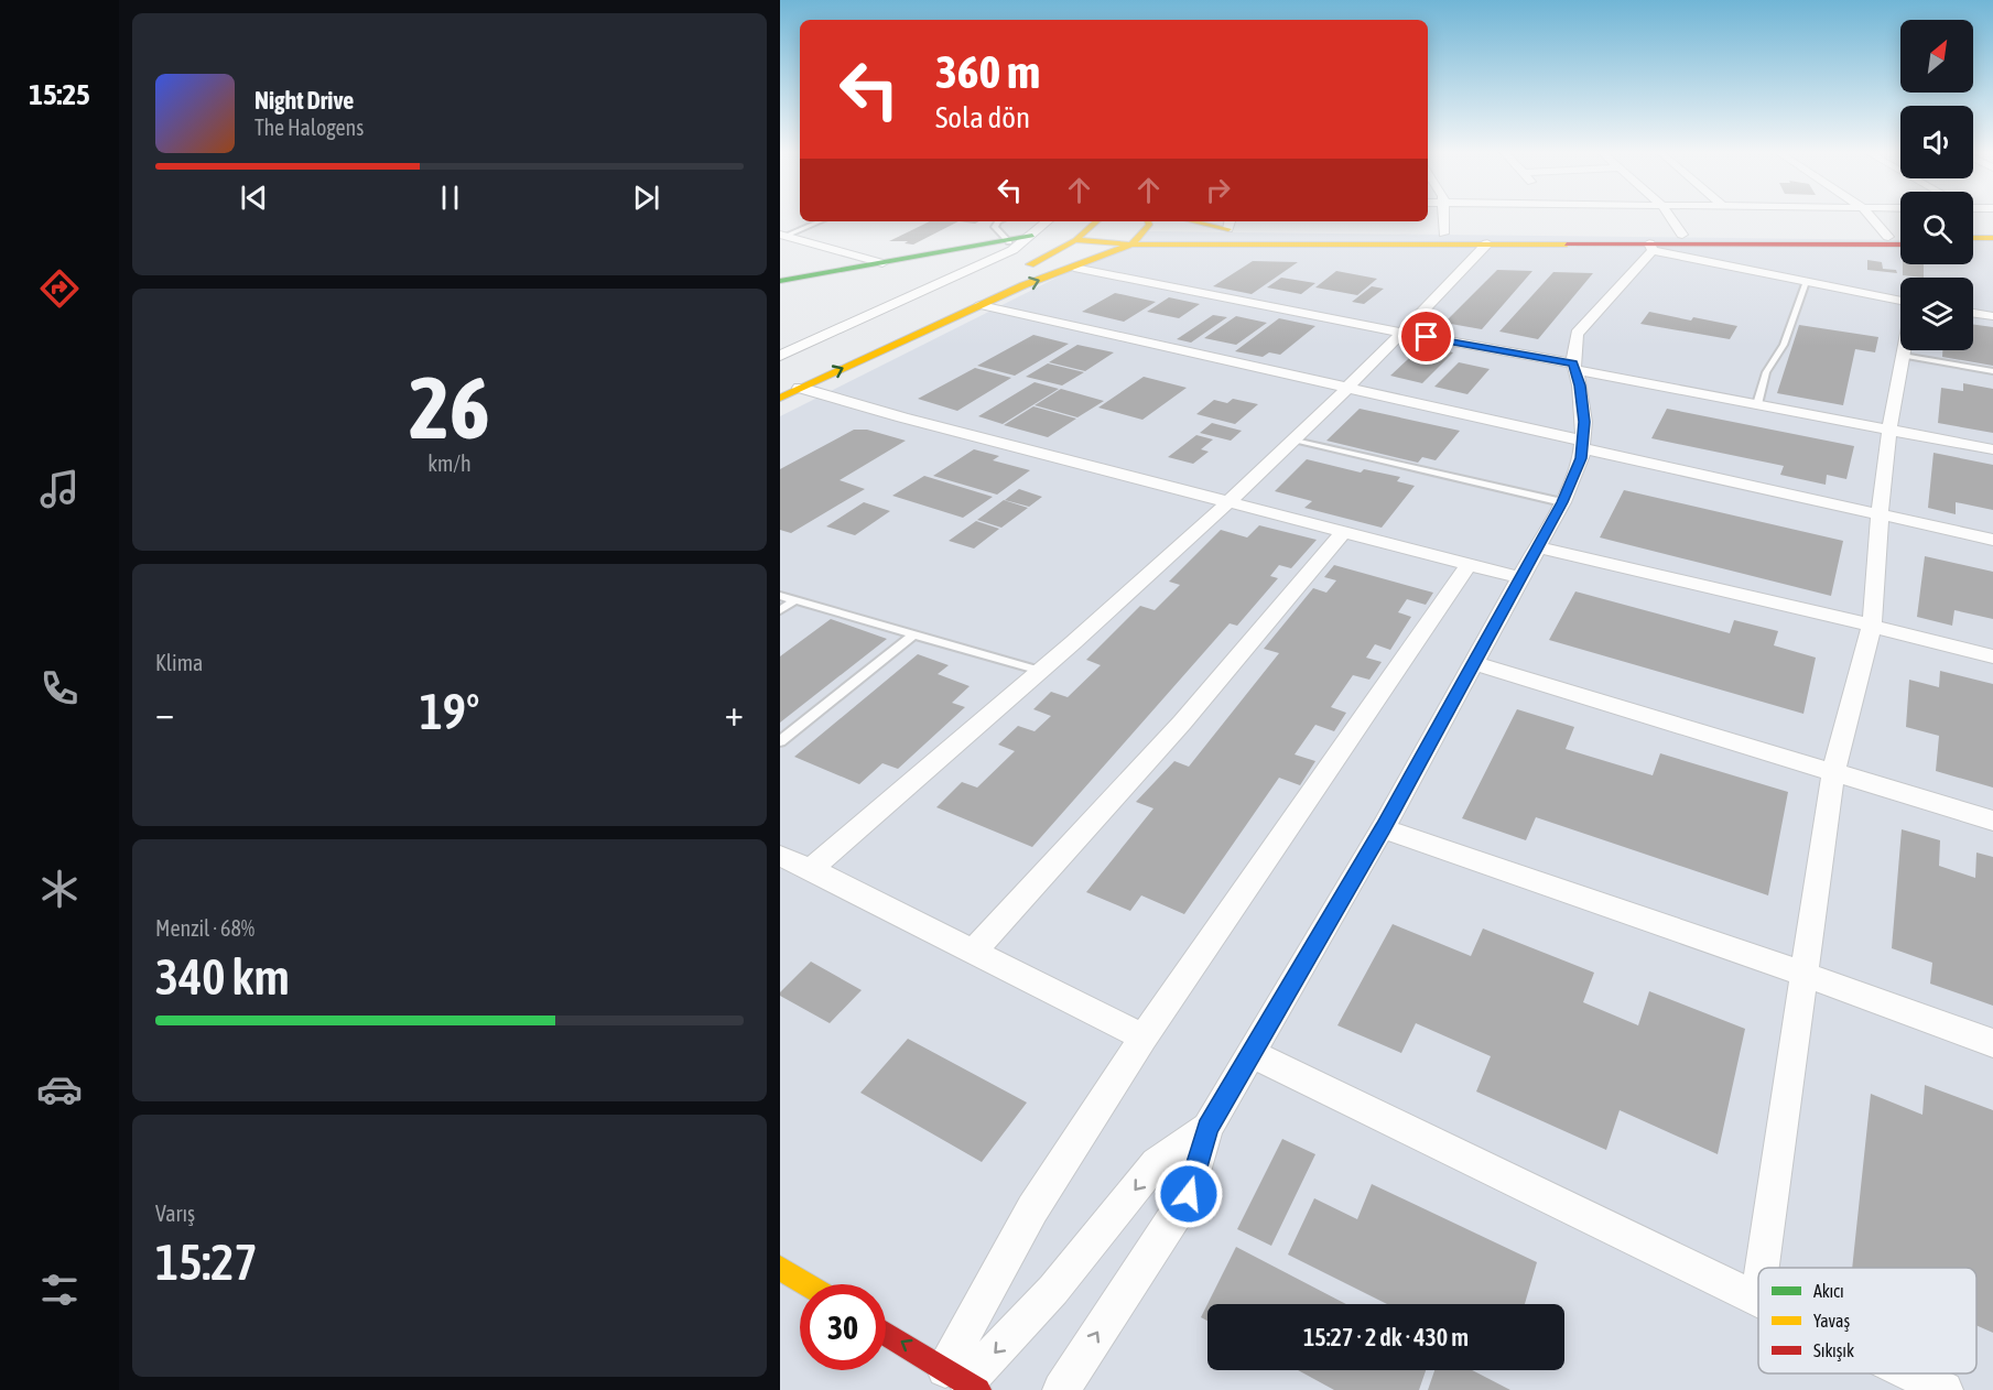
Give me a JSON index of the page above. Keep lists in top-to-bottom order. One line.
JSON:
{"legend":["Akıcı","Yavaş","Sıkışık"],"north":"top right","page":{"tabs":"15:25","turn":["360 m","Sola dön"],"song":["Night Drive","The Halogens"],"tile":[["26","km/h"],"Klima",["Menzil · 68%","340 km"],["Varış","15:27"]],"heat":["−","19°","+"],"limit":"30","trip":"15:27 · 2 dk · 430 m"}}
